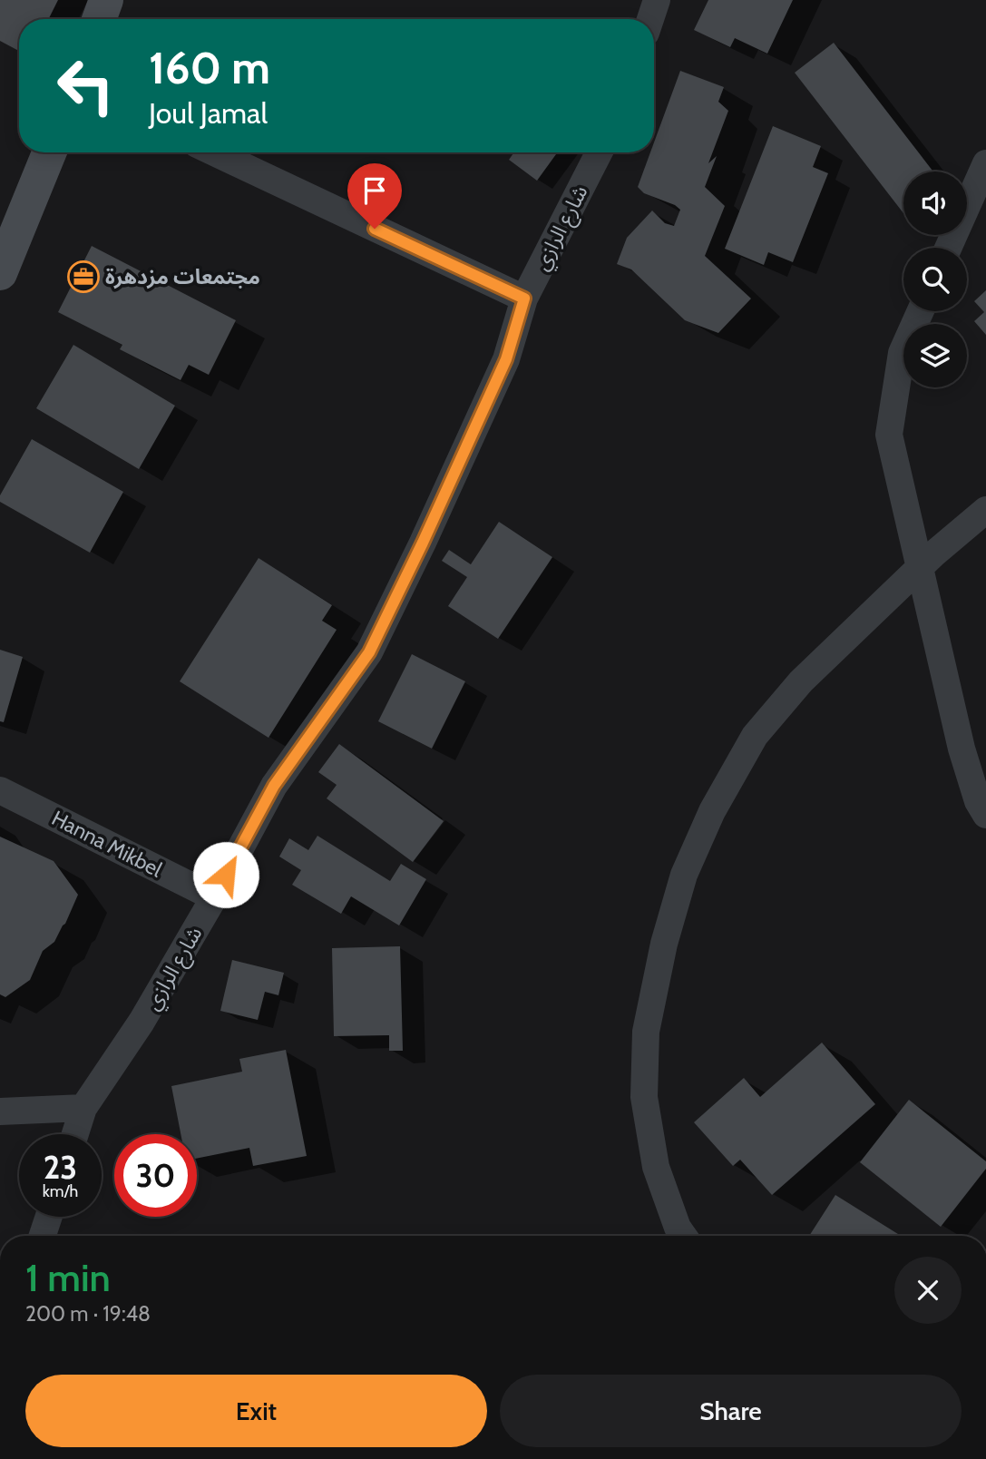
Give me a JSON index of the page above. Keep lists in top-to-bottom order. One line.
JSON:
{"streets":{"street":["شارع الرازي","Hanna Mikbel"]},"crossings":[["شارع الرازي","Hanna Mikbel"]],"places":{"office":["مجتمعات مزدهرة"]},"page":{"turn":["160 m","Joul Jamal"],"speed":"23 km/h","limit":"30","heading":["1 min","200 m · 19:48"],"buttons":["Exit","Share"]}}
